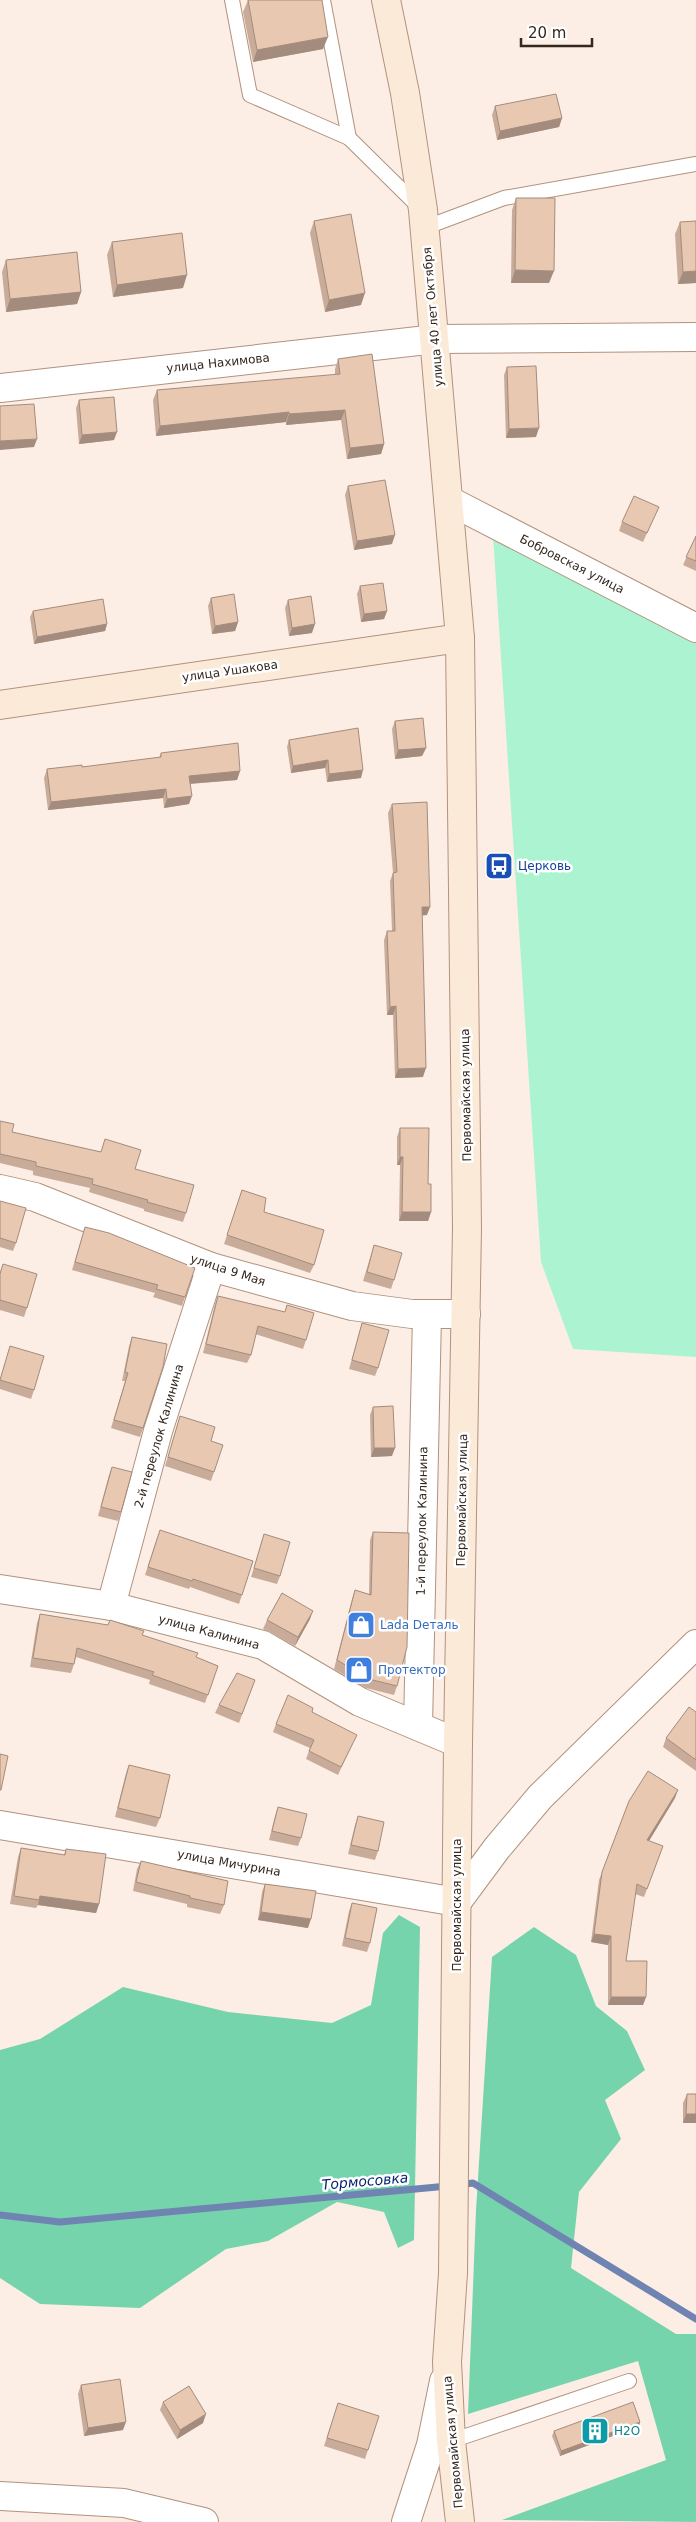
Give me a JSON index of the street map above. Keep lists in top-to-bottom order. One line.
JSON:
{"streets":{"main road":["улица 40 лет Октября","улица Ушакова","Первомайская улица"],"street":["улица Нахимова","Бобровская улица","улица 9 Мая","2-й переулок Калинина","1-й переулок Калинина","улица Калинина","улица Мичурина"]},"crossings":[["улица 40 лет Октября","улица Нахимова"],["улица 40 лет Октября","Бобровская улица"],["улица 40 лет Октября","улица Ушакова"],["улица 40 лет Октября","Первомайская улица"],["улица Ушакова","Первомайская улица"],["Первомайская улица","улица 9 Мая"],["Первомайская улица","улица Калинина"],["Первомайская улица","улица Мичурина"],["улица 9 Мая","2-й переулок Калинина"],["улица 9 Мая","1-й переулок Калинина"],["2-й переулок Калинина","улица Калинина"],["1-й переулок Калинина","улица Калинина"]],"water":["Тормосовка"],"places":{"bus stop":["Церковь"],"shop":["Lada Dеталь","Протектор"],"building":["H2O"]},"scale_bar":"20 m"}
